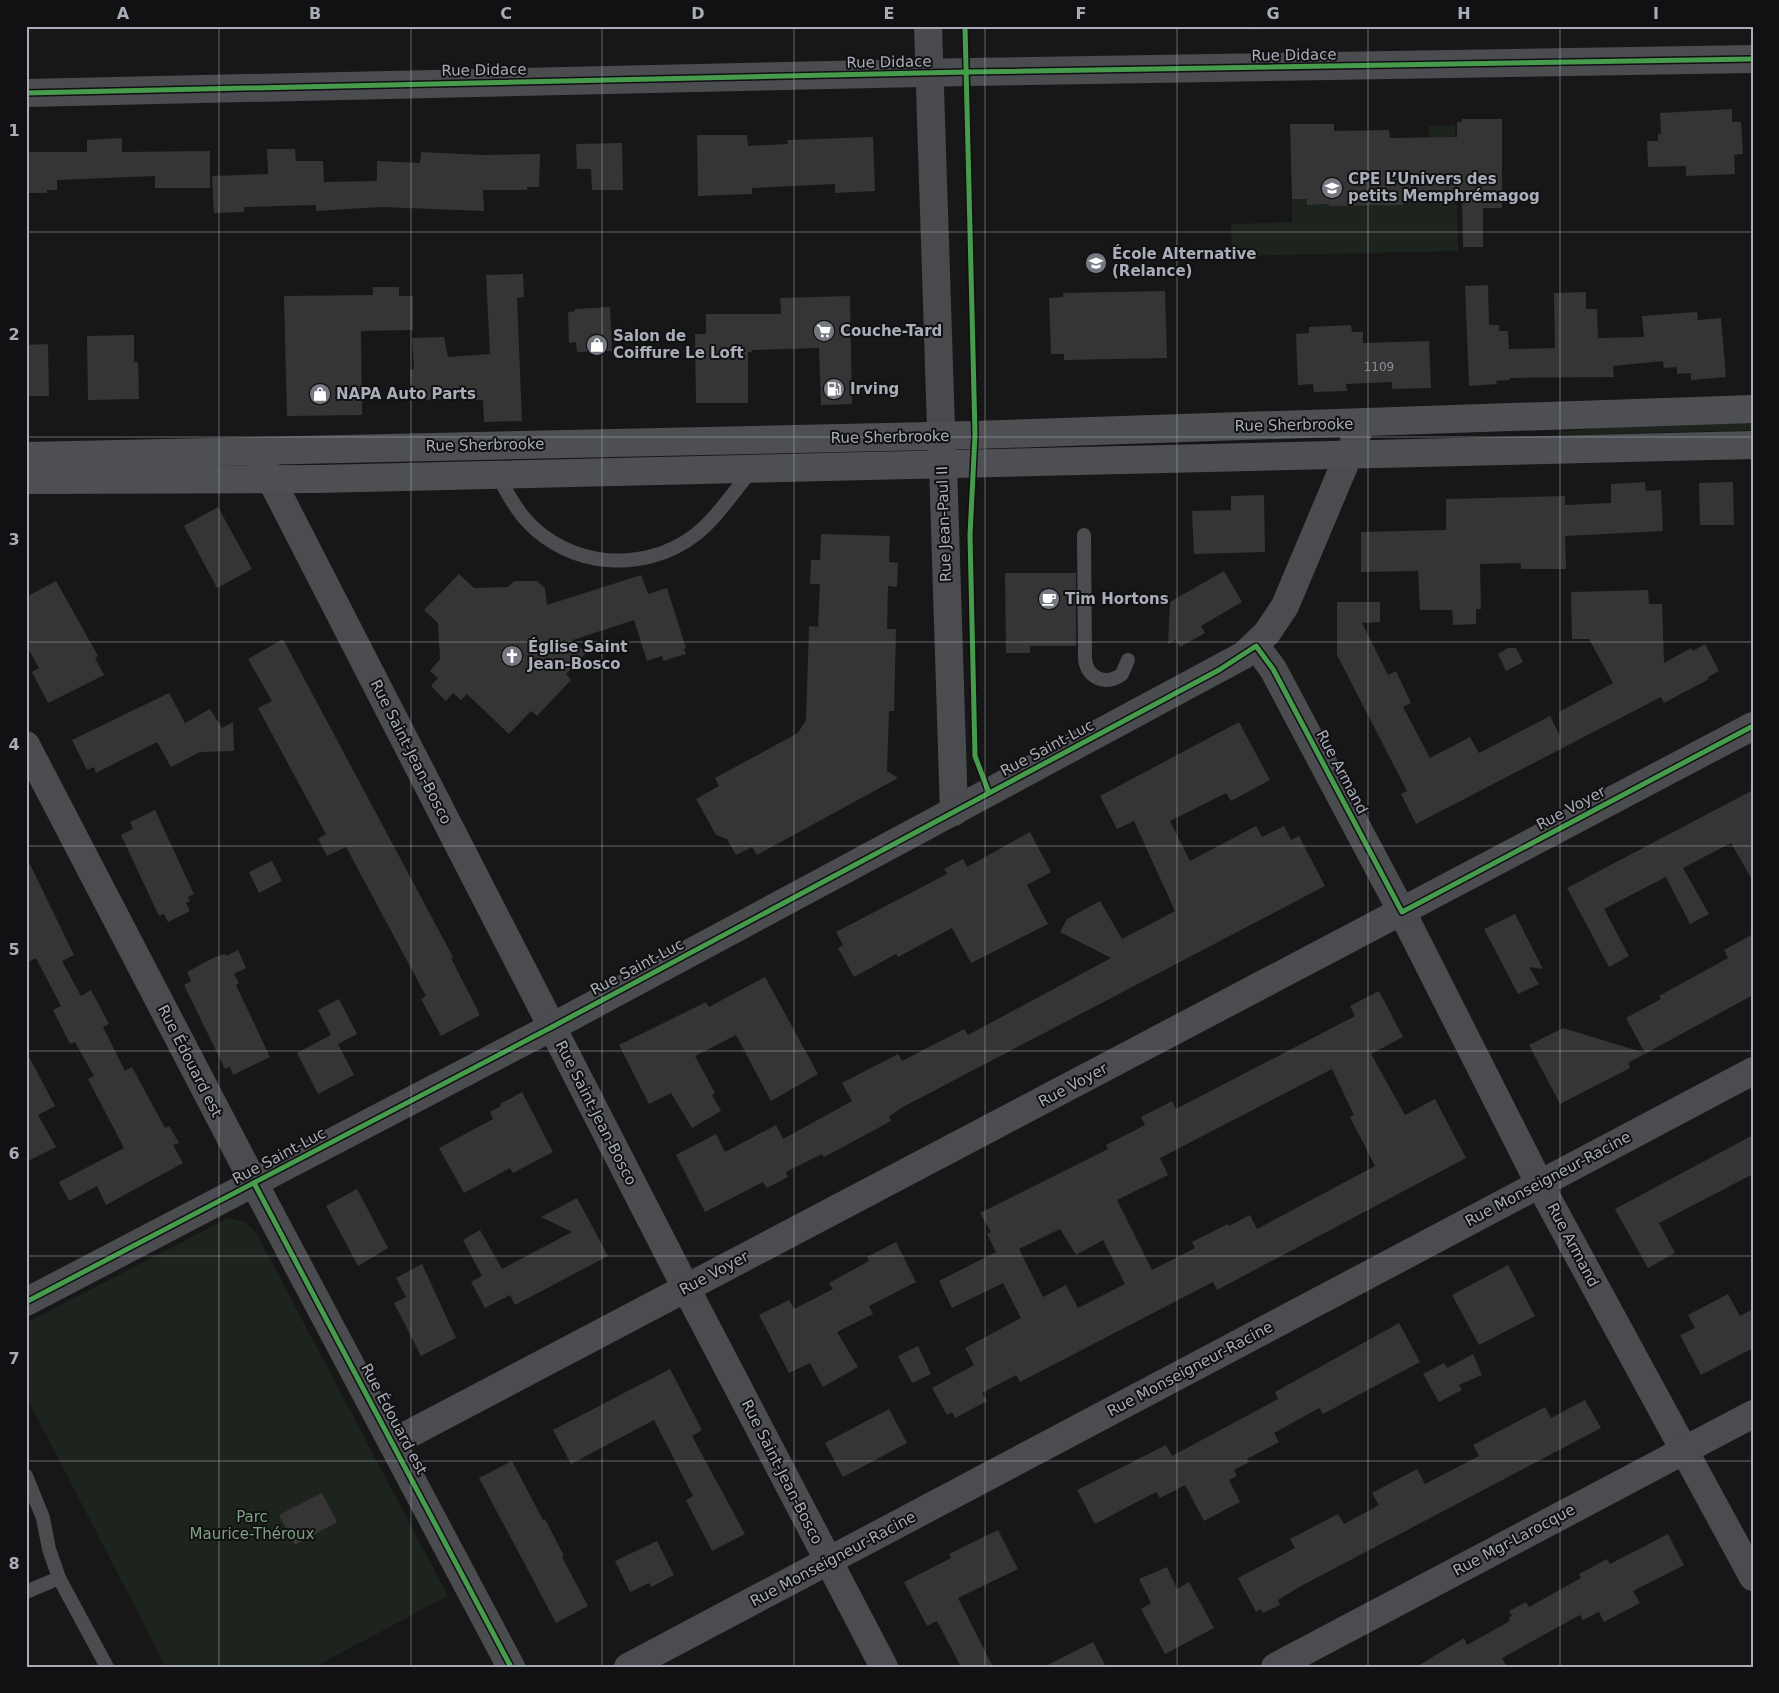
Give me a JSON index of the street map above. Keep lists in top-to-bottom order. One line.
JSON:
{"streets":{"main road":["Rue Sherbrooke"],"street":["Rue Didace","Rue Jean-Paul II","Rue Saint-Luc","Rue Saint-Jean-Bosco","Rue Armand","Rue Voyer","Rue Édouard est","Rue Monseigneur-Racine","Rue Mgr-Larocque"]},"crossings":[["Rue Didace","Rue Jean-Paul II"],["Rue Sherbrooke","Rue Jean-Paul II"],["Rue Sherbrooke","Rue Saint-Luc"],["Rue Sherbrooke","Rue Saint-Jean-Bosco"],["Rue Jean-Paul II","Rue Saint-Luc"],["Rue Saint-Luc","Rue Saint-Jean-Bosco"],["Rue Saint-Luc","Rue Armand"],["Rue Saint-Luc","Rue Édouard est"],["Rue Saint-Jean-Bosco","Rue Voyer"],["Rue Saint-Jean-Bosco","Rue Monseigneur-Racine"],["Rue Armand","Rue Voyer"],["Rue Armand","Rue Monseigneur-Racine"],["Rue Armand","Rue Mgr-Larocque"],["Rue Voyer","Rue Édouard est"]],"parks":["Parc Maurice-Théroux"],"places":{"school or university":["CPE L’Univers des petits Memphrémagog","École Alternative (Relance)"],"supermarket":["Couche-Tard"],"shop":["Salon de Coiffure Le Loft","NAPA Auto Parts"],"fuel station":["Irving"],"cafe":["Tim Hortons"],"church":["Église Saint Jean-Bosco"]},"house_numbers":["1109"],"grid":{"columns":["A","B","C","D","E","F","G","H","I"],"rows":["1","2","3","4","5","6","7","8"]}}
